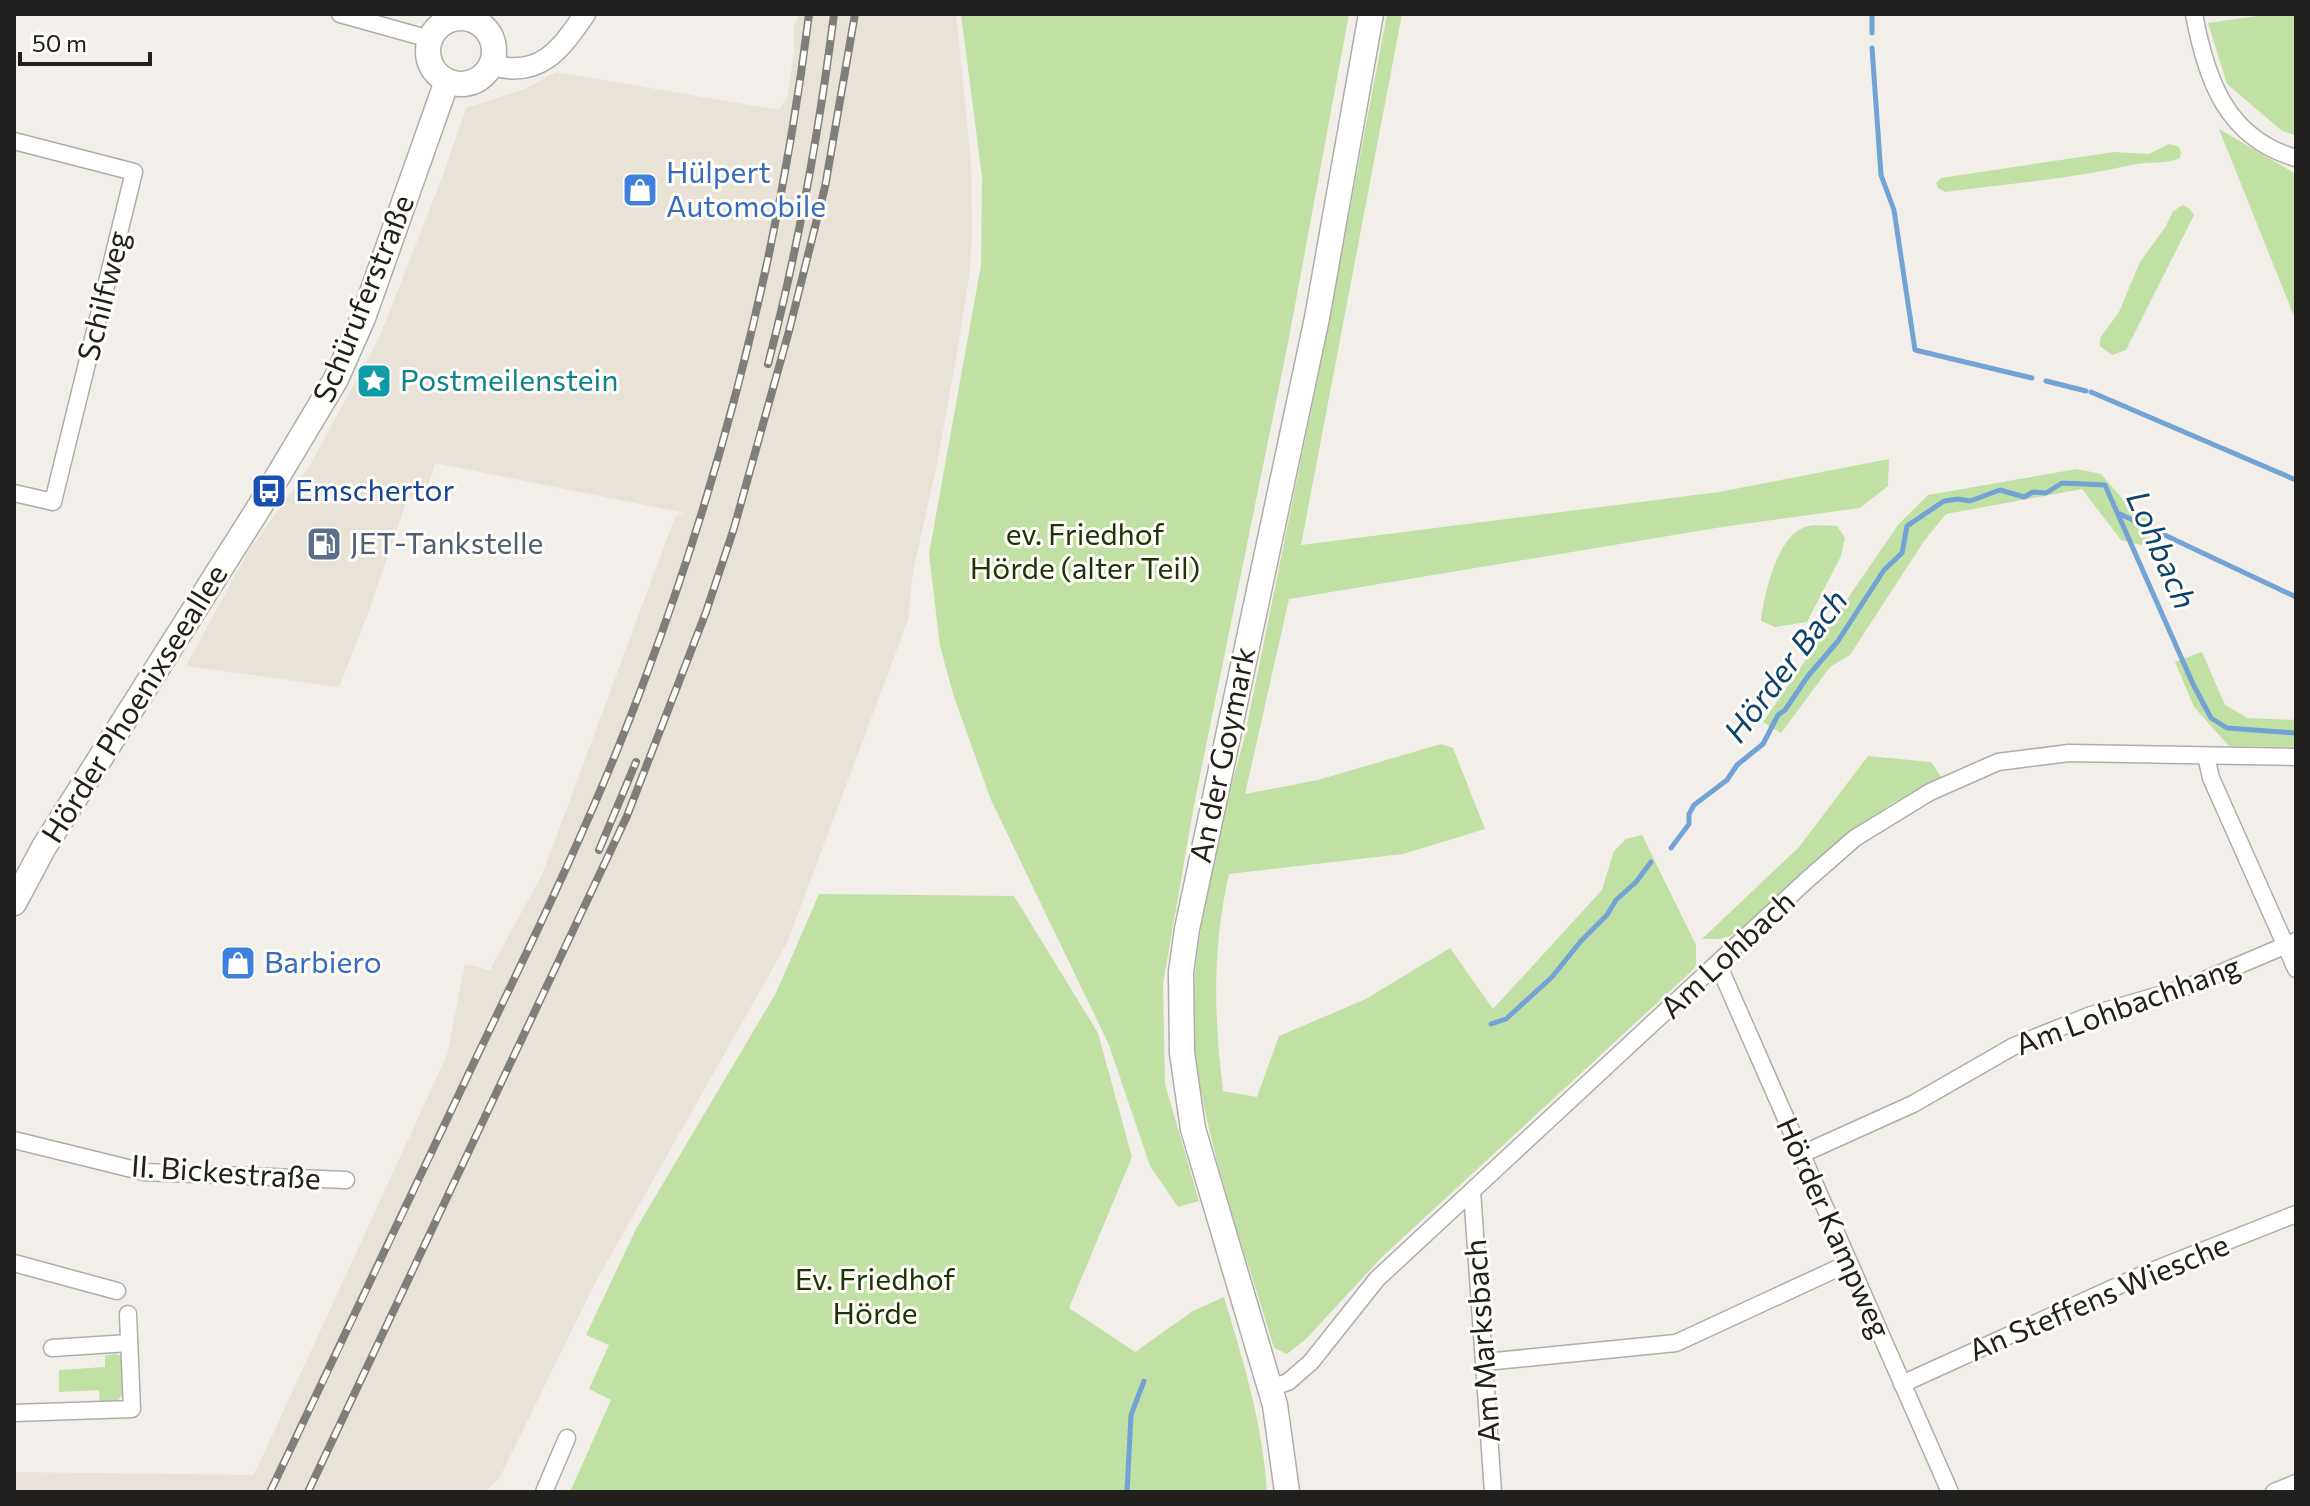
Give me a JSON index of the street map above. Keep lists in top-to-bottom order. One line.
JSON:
{"streets":{"main road":["Schüruferstraße","Hörder Phoenixseeallee","An der Goymark"],"street":["Schilfweg","Am Lohbach","Am Lohbachhang","II. Bickestraße","Hörder Kampweg","An Steffens Wiesche","Am Marksbach"]},"crossings":[["Schüruferstraße","Hörder Phoenixseeallee"],["An der Goymark","Am Lohbach"],["Am Lohbach","Hörder Kampweg"],["Am Lohbach","Am Marksbach"],["Am Lohbachhang","Hörder Kampweg"],["Hörder Kampweg","An Steffens Wiesche"]],"water":["Lohbach","Hörder Bach"],"parks":["ev. Friedhof Hörde (alter Teil)","Ev. Friedhof Hörde"],"places":{"shop":["Hülpert Automobile","Barbiero"],"place":["Postmeilenstein"],"bus stop":["Emschertor"],"fuel station":["JET-Tankstelle"]},"scale_bar":"50 m"}
